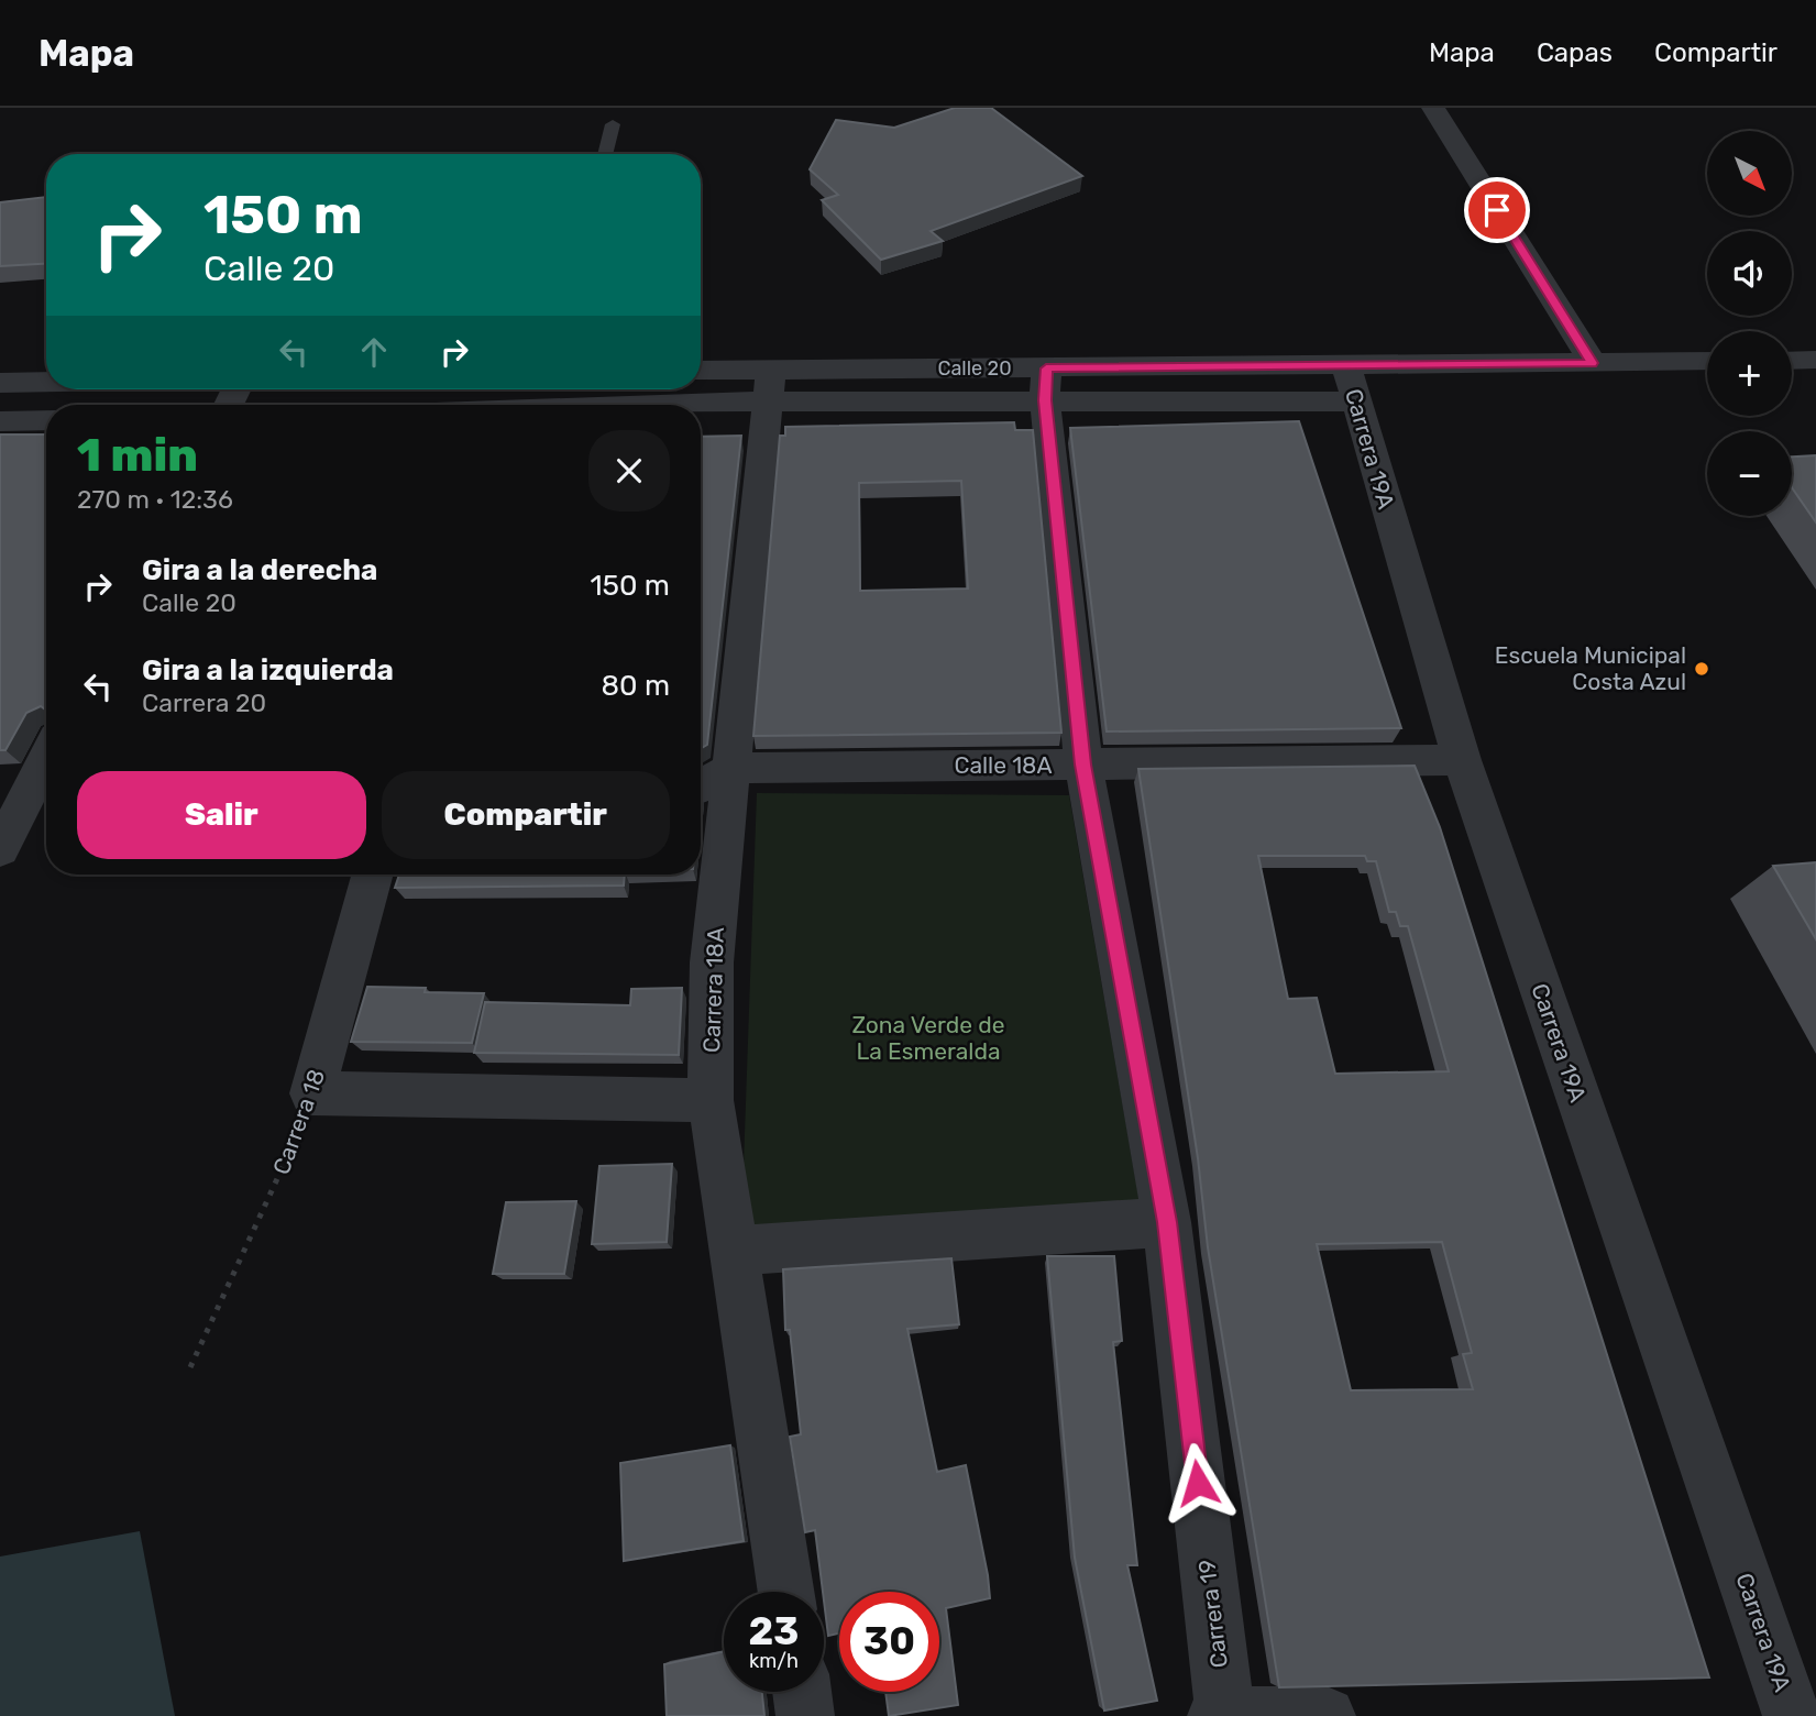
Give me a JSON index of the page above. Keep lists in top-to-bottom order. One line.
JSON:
{"streets":{"street":["Carrera 19A","Calle 18A","Carrera 18A","Carrera 18","Carrera 19"]},"crossings":[["Carrera 19A","Calle 18A"],["Calle 18A","Carrera 18A"],["Calle 18A","Carrera 19"]],"parks":["Zona Verde de La Esmeralda"],"places":["Escuela Municipal Costa Azul"],"north":"bottom right","page":{"header":"Mapa","nav":["Mapa","Capas","Compartir"],"map_buttons":["+","−"],"turn":["150 m","Calle 20"],"heading":["1 min","270 m · 12:36"],"list":[{"name":"Gira a la derecha","note":"Calle 20","value":"150 m"},{"name":"Gira a la izquierda","note":"Carrera 20","value":"80 m"}],"buttons":["Salir","Compartir"],"speed":"23 km/h","limit":"30"}}
